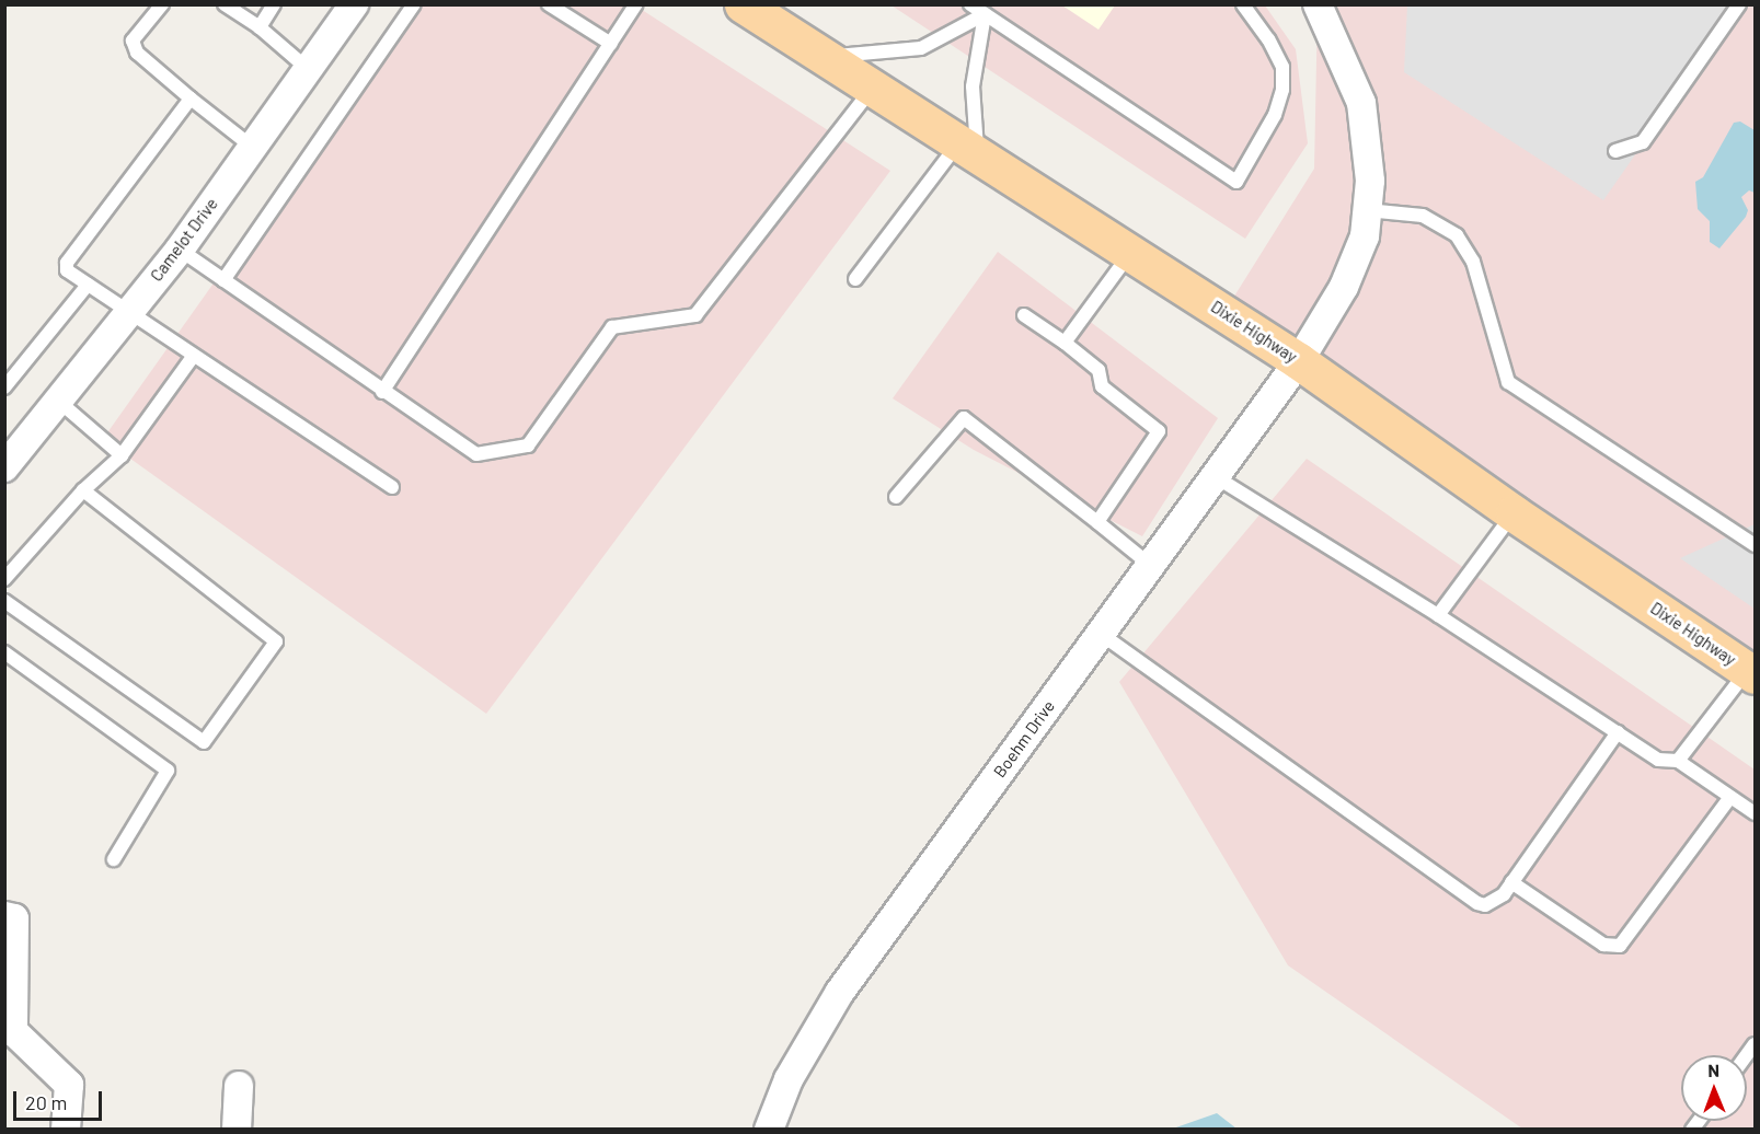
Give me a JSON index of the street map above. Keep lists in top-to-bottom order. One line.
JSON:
{"streets":{"main road":["Dixie Highway"],"street":["Camelot Drive","Boehm Drive"]},"crossings":[["Dixie Highway","Boehm Drive"]],"scale_bar":"20 m","north":"top"}
